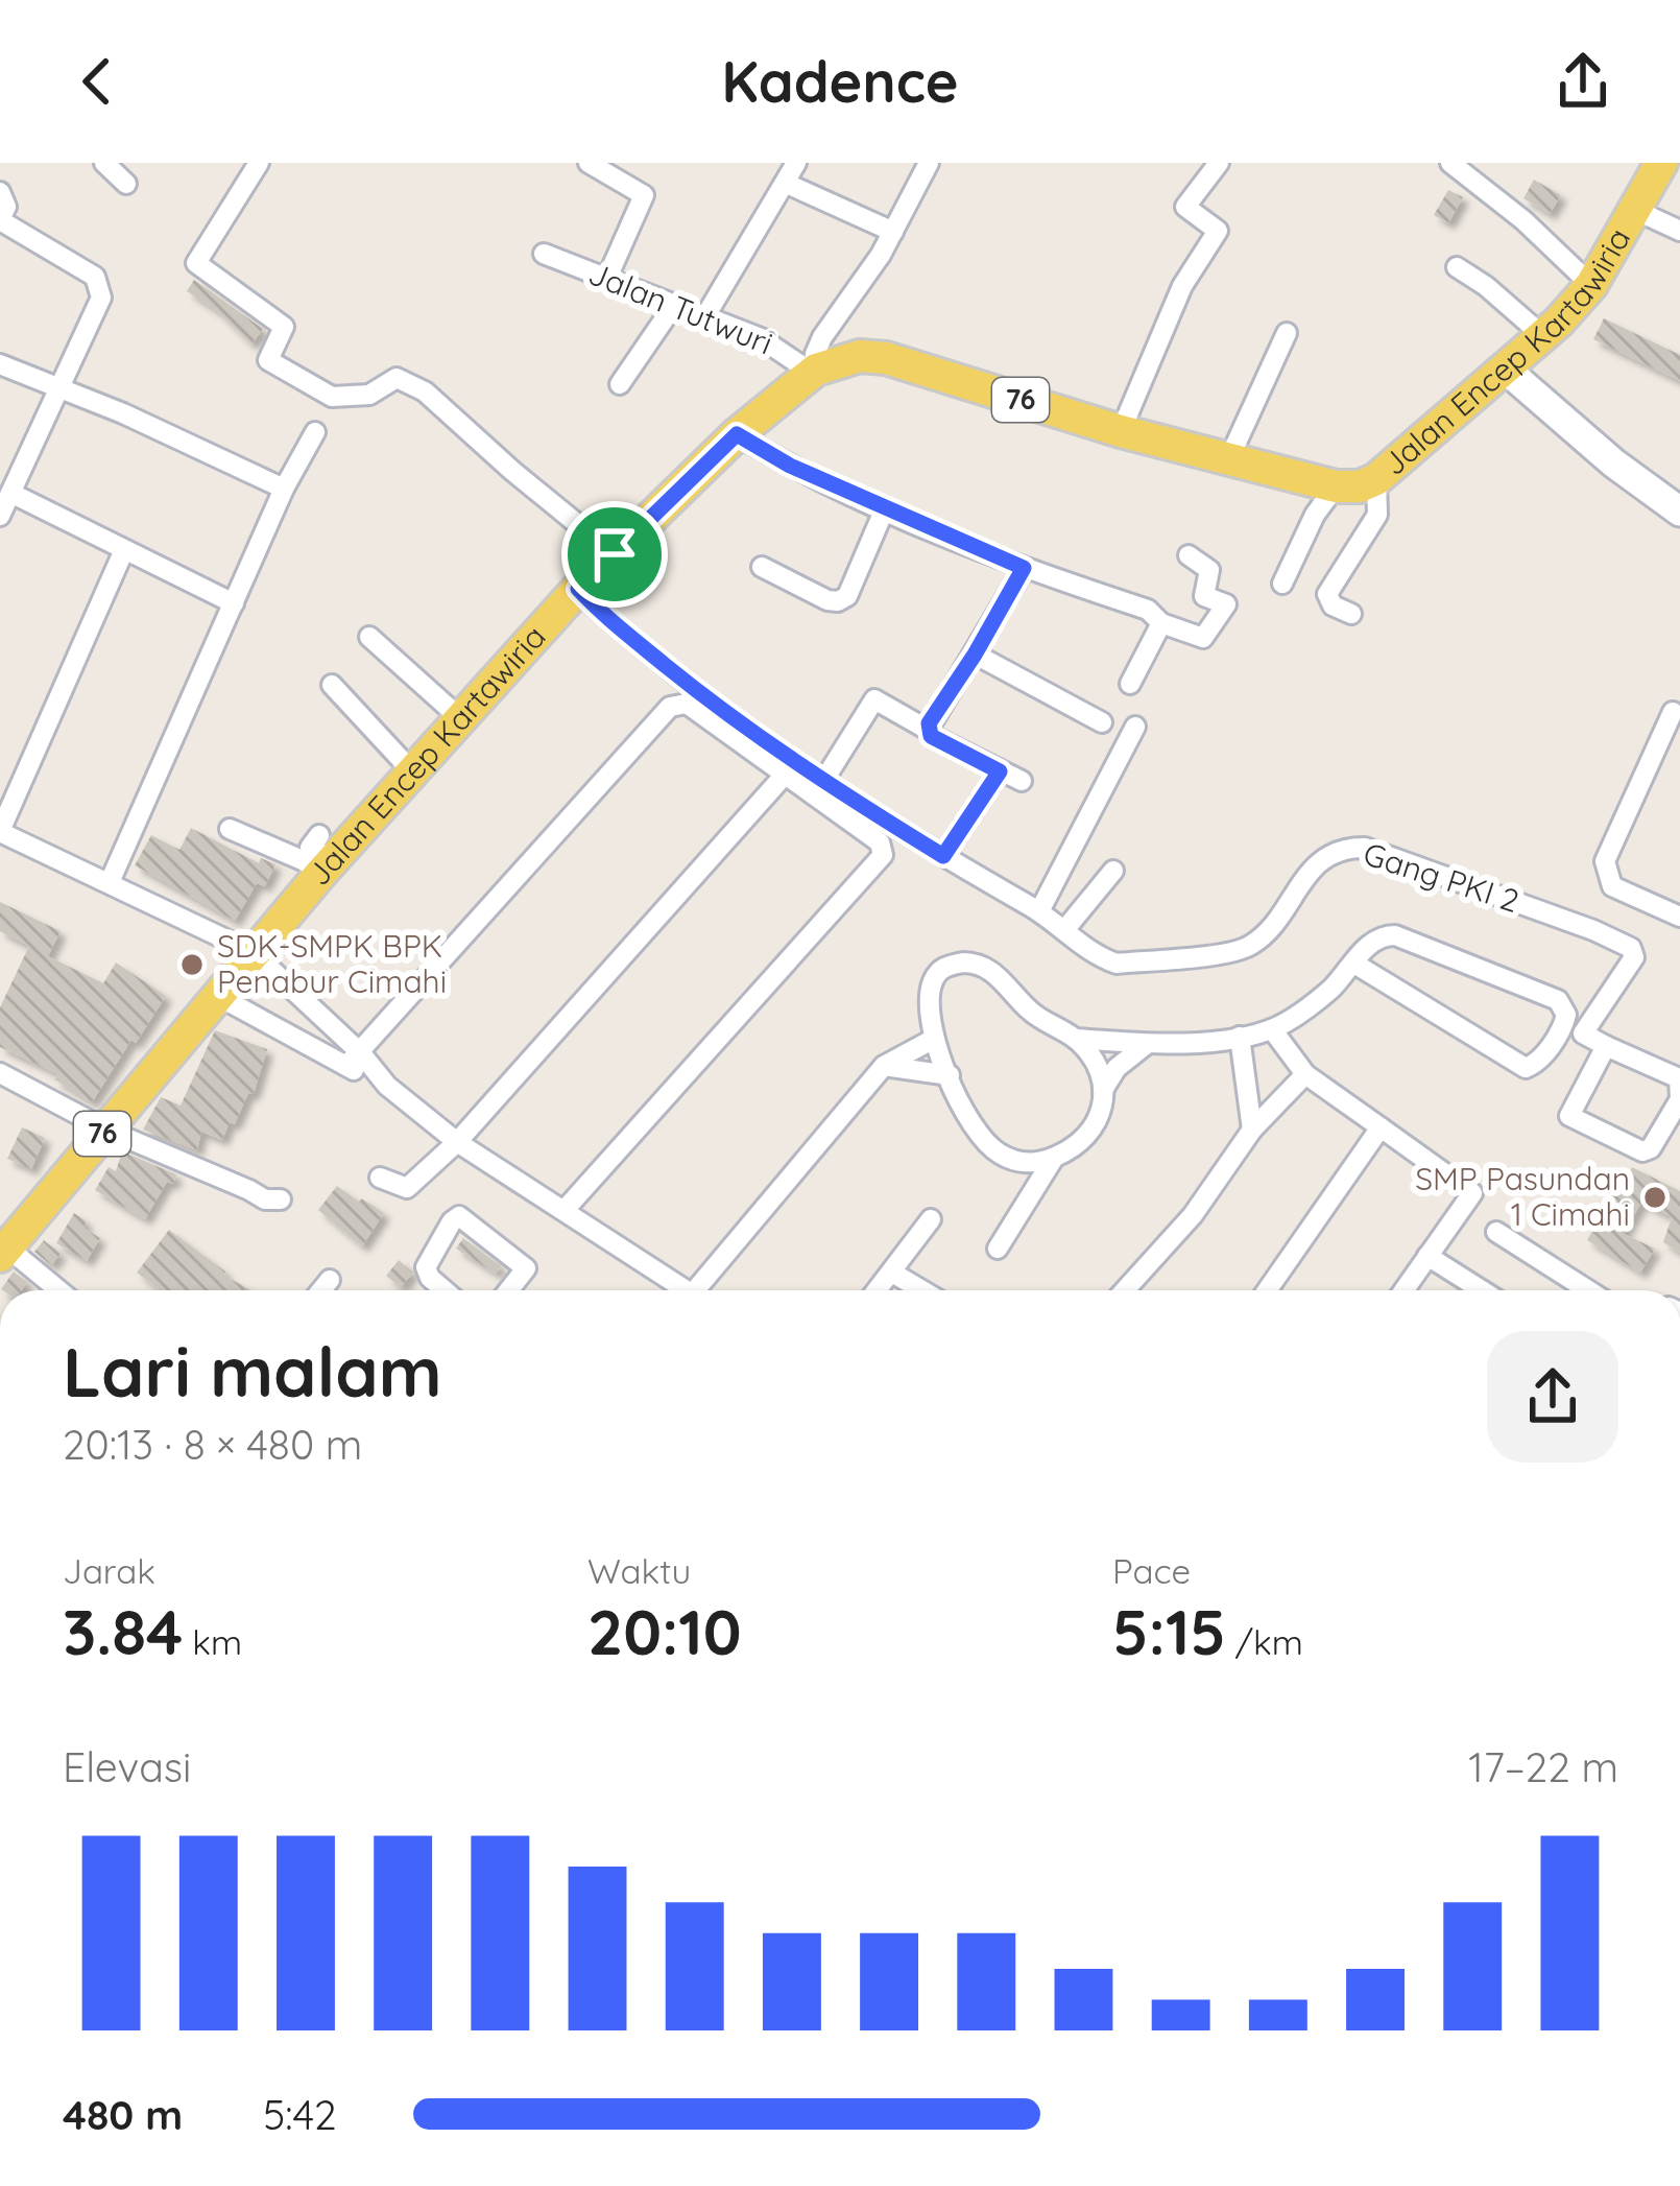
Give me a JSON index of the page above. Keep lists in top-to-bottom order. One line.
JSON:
{"streets":{"main road":["Jalan Encep Kartawiria","76"],"street":["Jalan Tutwuri","Gang PKI 2"]},"crossings":[["Jalan Tutwuri","Jalan Encep Kartawiria"],["Jalan Encep Kartawiria","Gang PKI 2"]],"places":["SDK-SMPK BPK Penabur Cimahi","SMP Pasundan 1 Cimahi"],"page":{"header":"Kadence","heading":["Lari malam","20:13 · 8 × 480 m"],"stats":[["Jarak","3.84 km"],["Waktu","20:10"],["Pace","5:15 /km"]],"chart":["Elevasi","17–22 m"],"list":[{"name":"480 m","note":"5:42"}]}}
